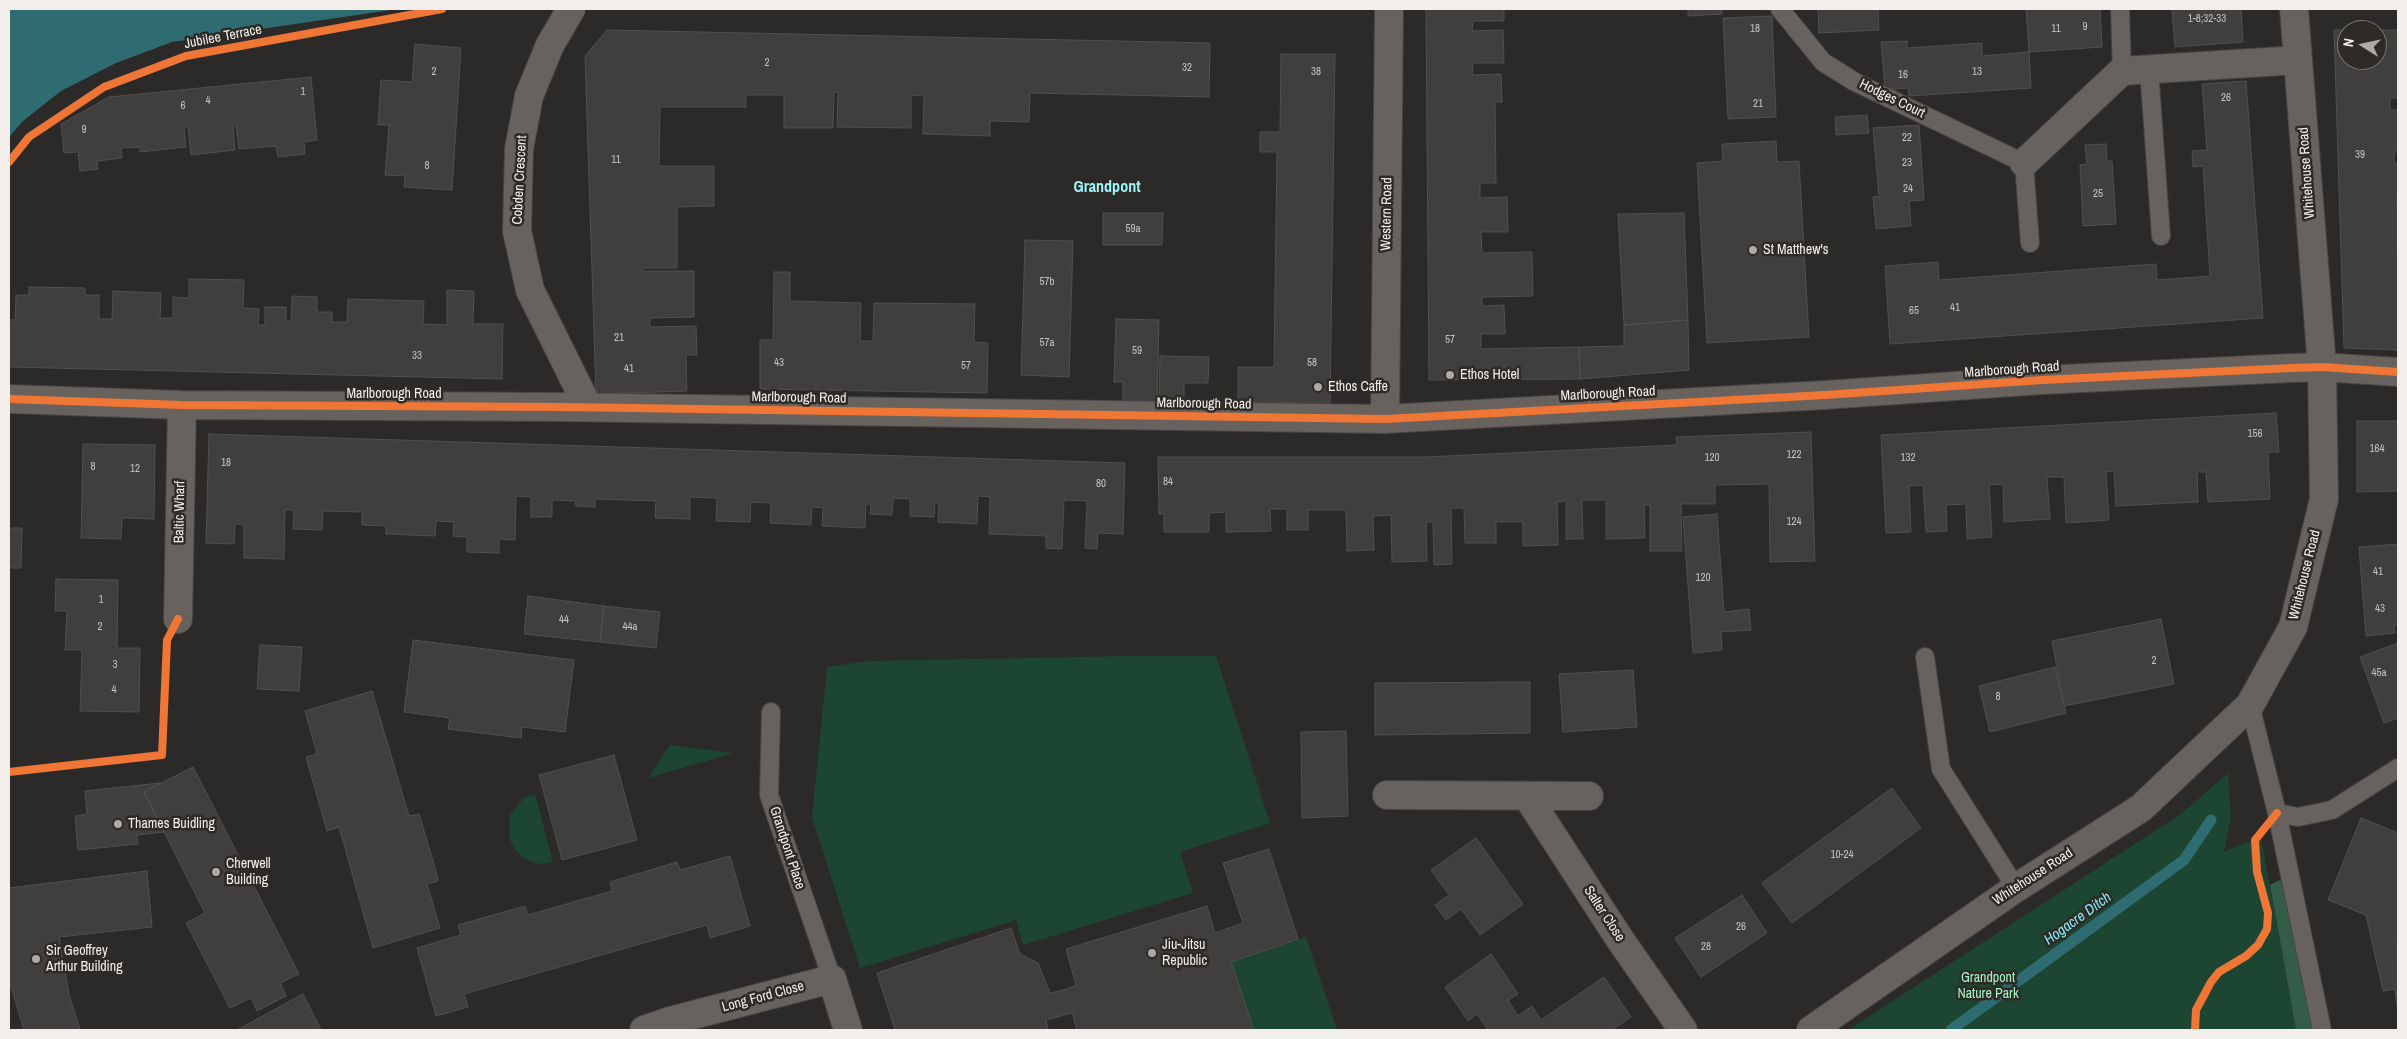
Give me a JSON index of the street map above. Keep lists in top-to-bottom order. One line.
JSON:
{"streets":{"street":["Whitehouse Road","Cobden Crescent","Western Road","Marlborough Road","Baltic Wharf","Salter Close","Long Ford Close"],"lane":["Hodges Court","Grandpont Place"],"cycle path":["Jubilee Terrace"]},"crossings":[["Whitehouse Road","Marlborough Road"],["Cobden Crescent","Marlborough Road"],["Western Road","Marlborough Road"],["Marlborough Road","Baltic Wharf"],["Grandpont Place","Long Ford Close"]],"districts":["Grandpont"],"water":["Hogacre Ditch"],"parks":["Grandpont Nature Park"],"places":["St Matthew's","Ethos Hotel","Ethos Caffe","Thames Buidling","Cherwell Building","Jiu-Jitsu Republic","Sir Geoffrey Arthur Building"],"house_numbers":["1-8;32-33","9","18","11","2","32","2","38","13","16","1","26","4","21","6","9","22","39","11","23","8","24","25","59a","57b","41","65","21","57","57a","59","33","43","58","57","41","156","164","122","120","132","18","8","12","84","80","124","41","120","1","43","44","2","44a","2","3","45a","4","8","10-24","26","28"],"north":"left"}
